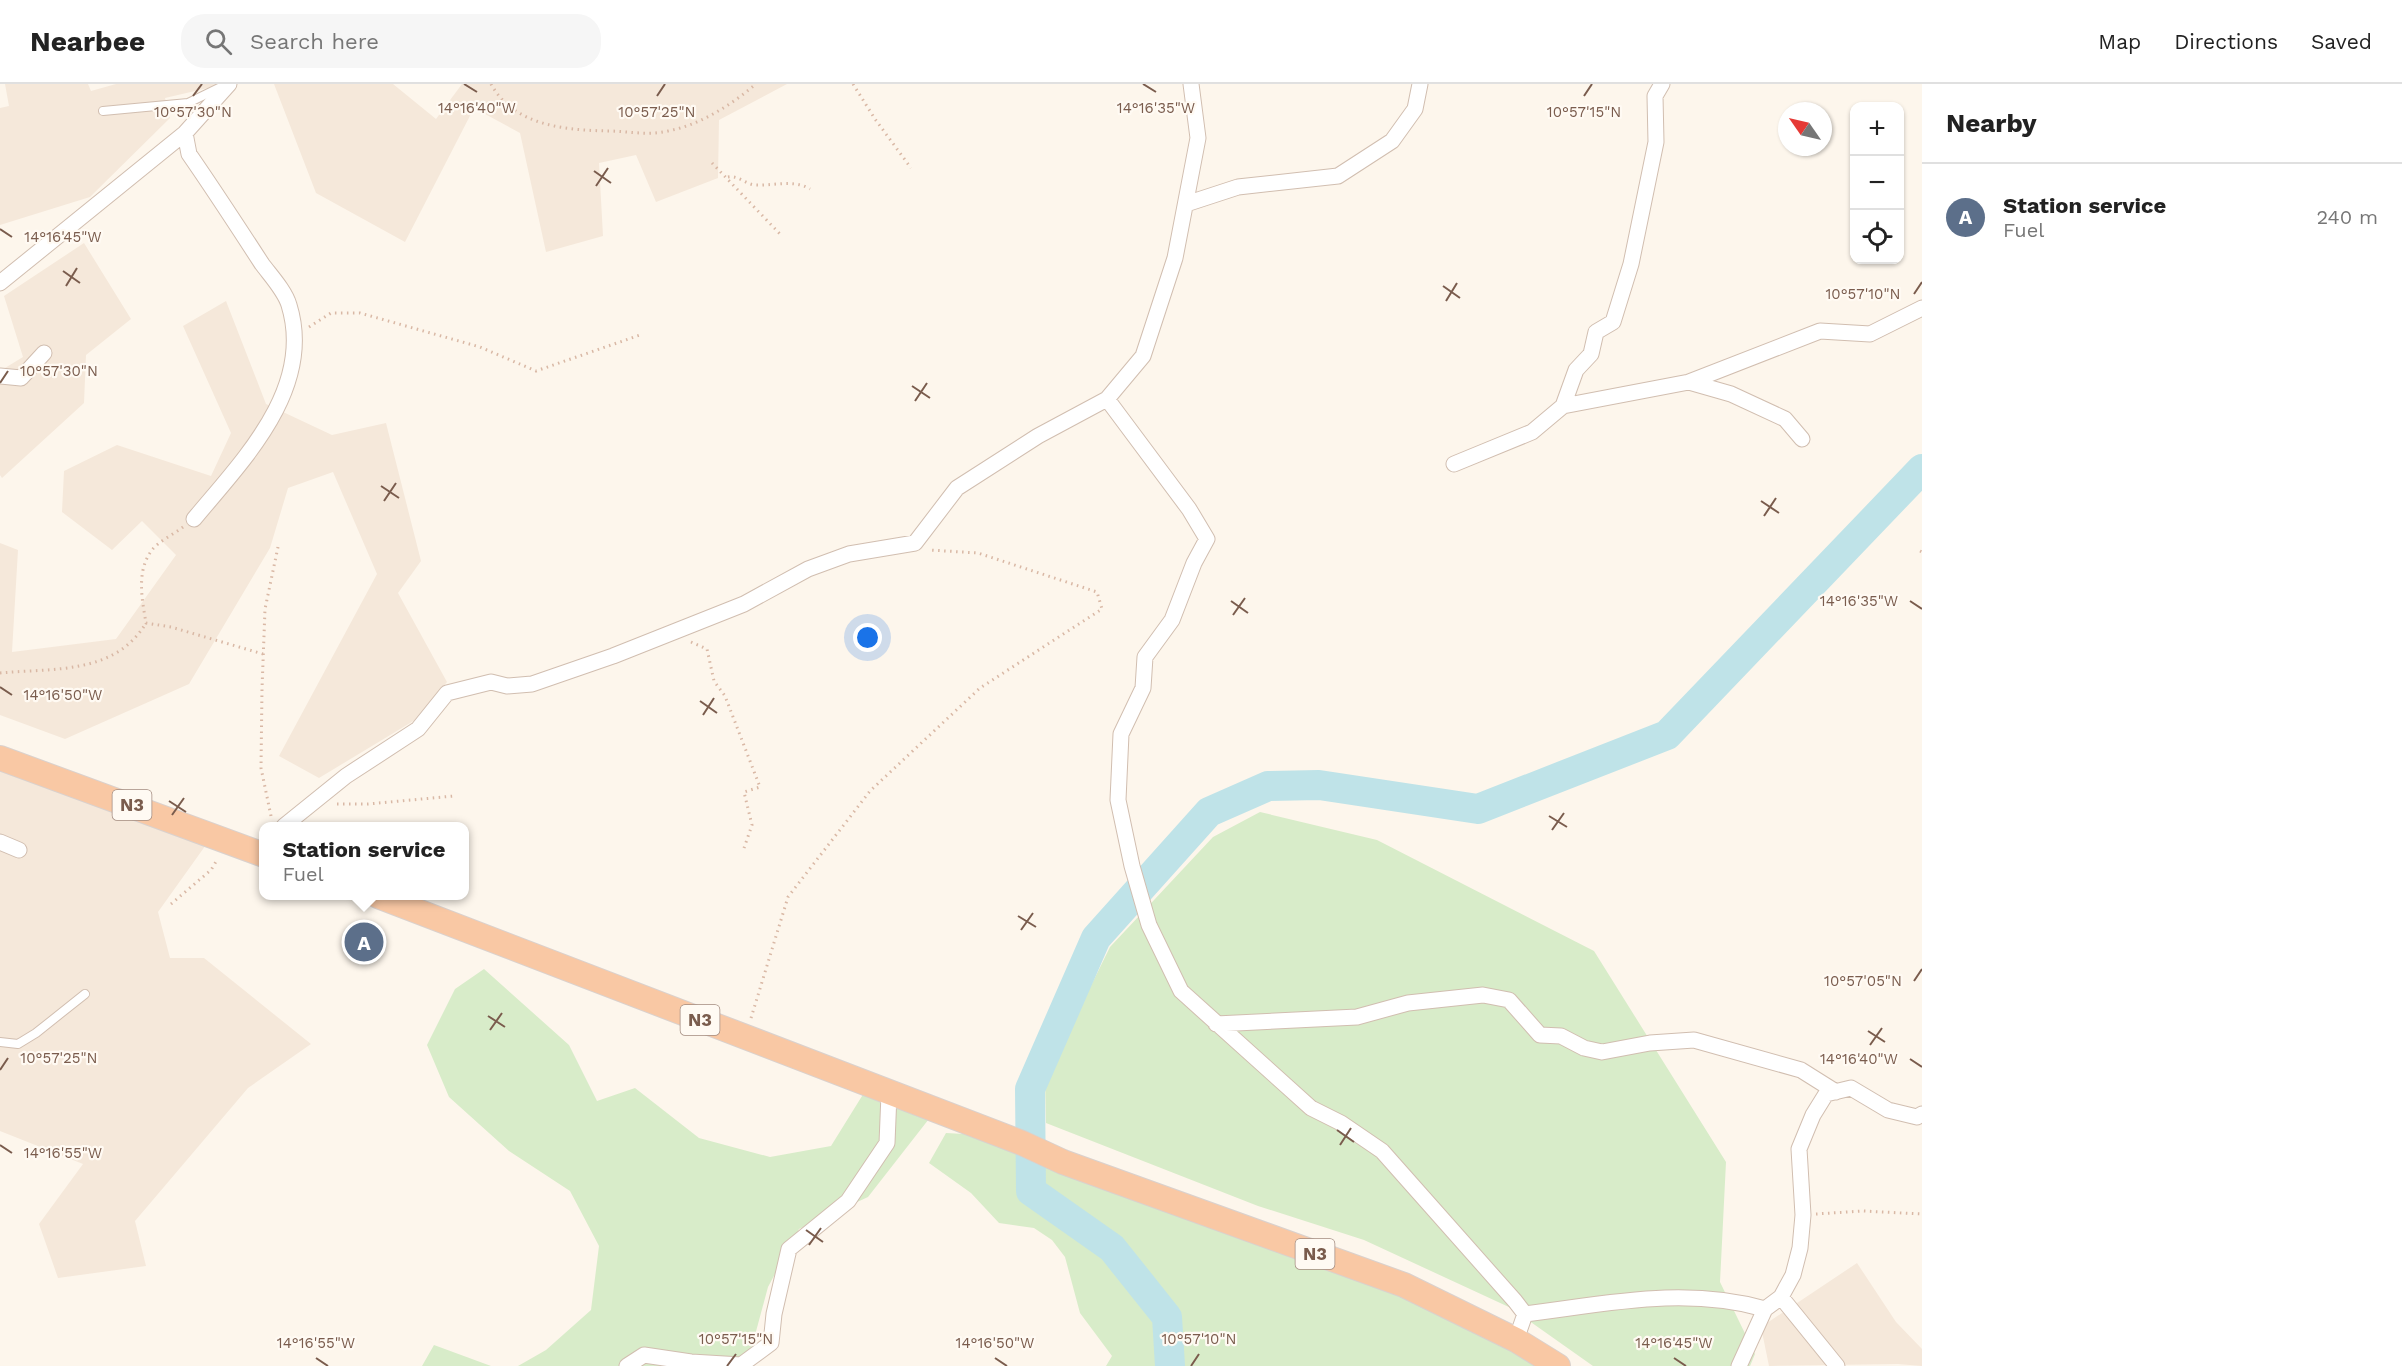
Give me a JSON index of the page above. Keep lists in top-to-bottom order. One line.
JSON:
{"streets":{"highway":["N3"]},"north":"top left","page":{"header":"Nearbee","search":"Search here","nav":["Map","Directions","Saved"],"heading":"Nearby","map_buttons":["+","−"],"list":[{"mark":"A","name":"Station service","note":"Fuel","value":"240 m"}],"popup":["Station service","Fuel"],"pins":"A"},"coordinates":["14°16'40\"W","14°16'35\"W","10°57'30\"N","10°57'25\"N","10°57'15\"N","14°16'45\"W","10°57'10\"N","14°16'50\"W","10°57'05\"N","14°16'55\"W"]}
